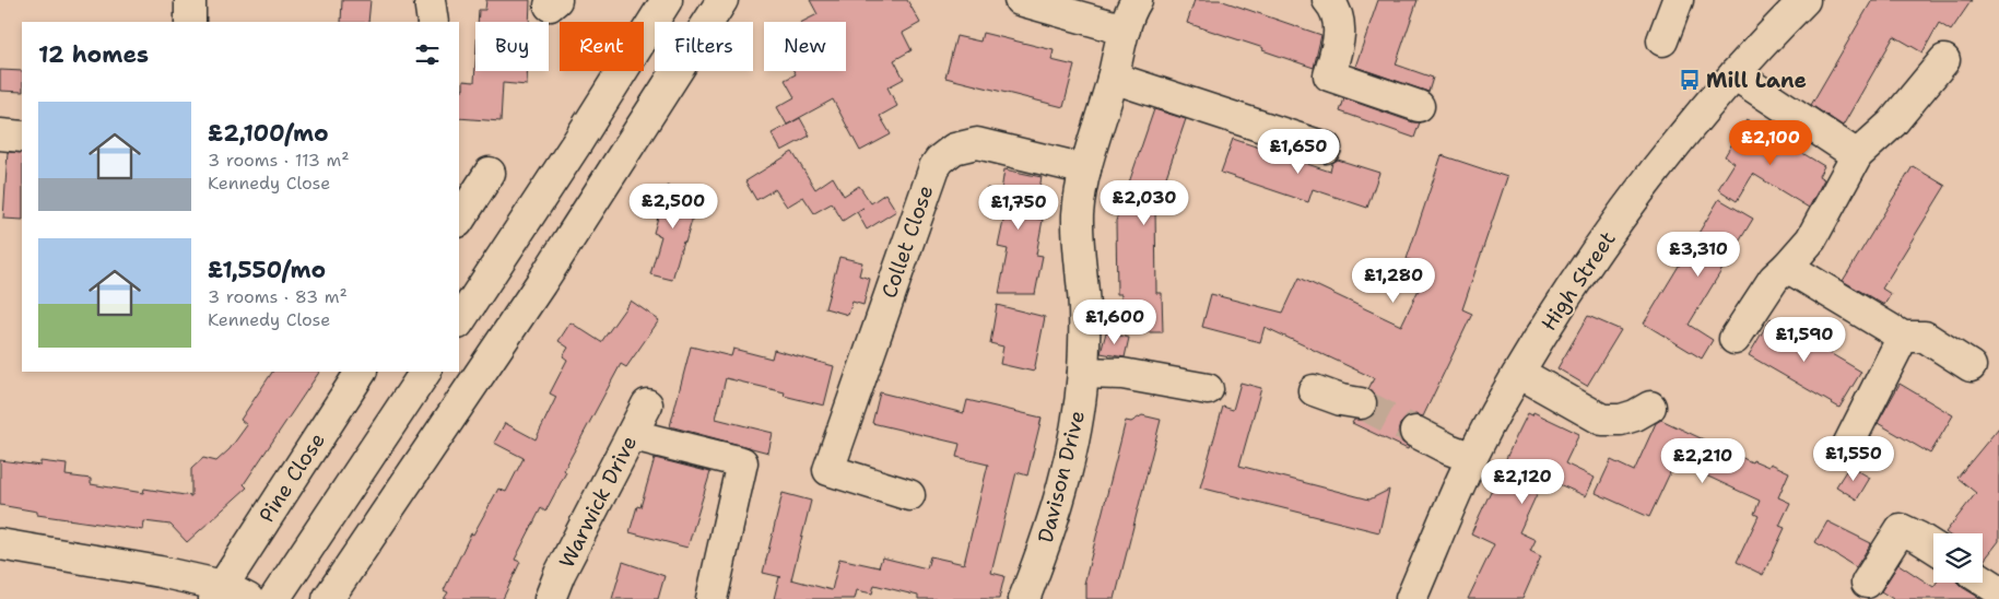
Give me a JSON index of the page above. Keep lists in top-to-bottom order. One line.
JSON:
{"streets":{"main road":["Collet Close","High Street","Davison Drive","Pine Close","Warwick Drive"]},"crossings":[["Collet Close","Davison Drive"]],"places":{"bus stop":["Mill Lane"]},"page":{"chip":["Buy","Rent","Filters","New"],"heading":"12 homes","list":[{"name":"£2,100/mo","note":"3 rooms · 113 m² · Kennedy Close"},{"name":"£1,550/mo","note":"3 rooms · 83 m² · Kennedy Close"}],"price":["£2,100","£1,650","£2,030","£2,500","£1,750","£3,310","£1,280","£1,600","£1,590","£1,550","£2,210","£2,120"]}}
